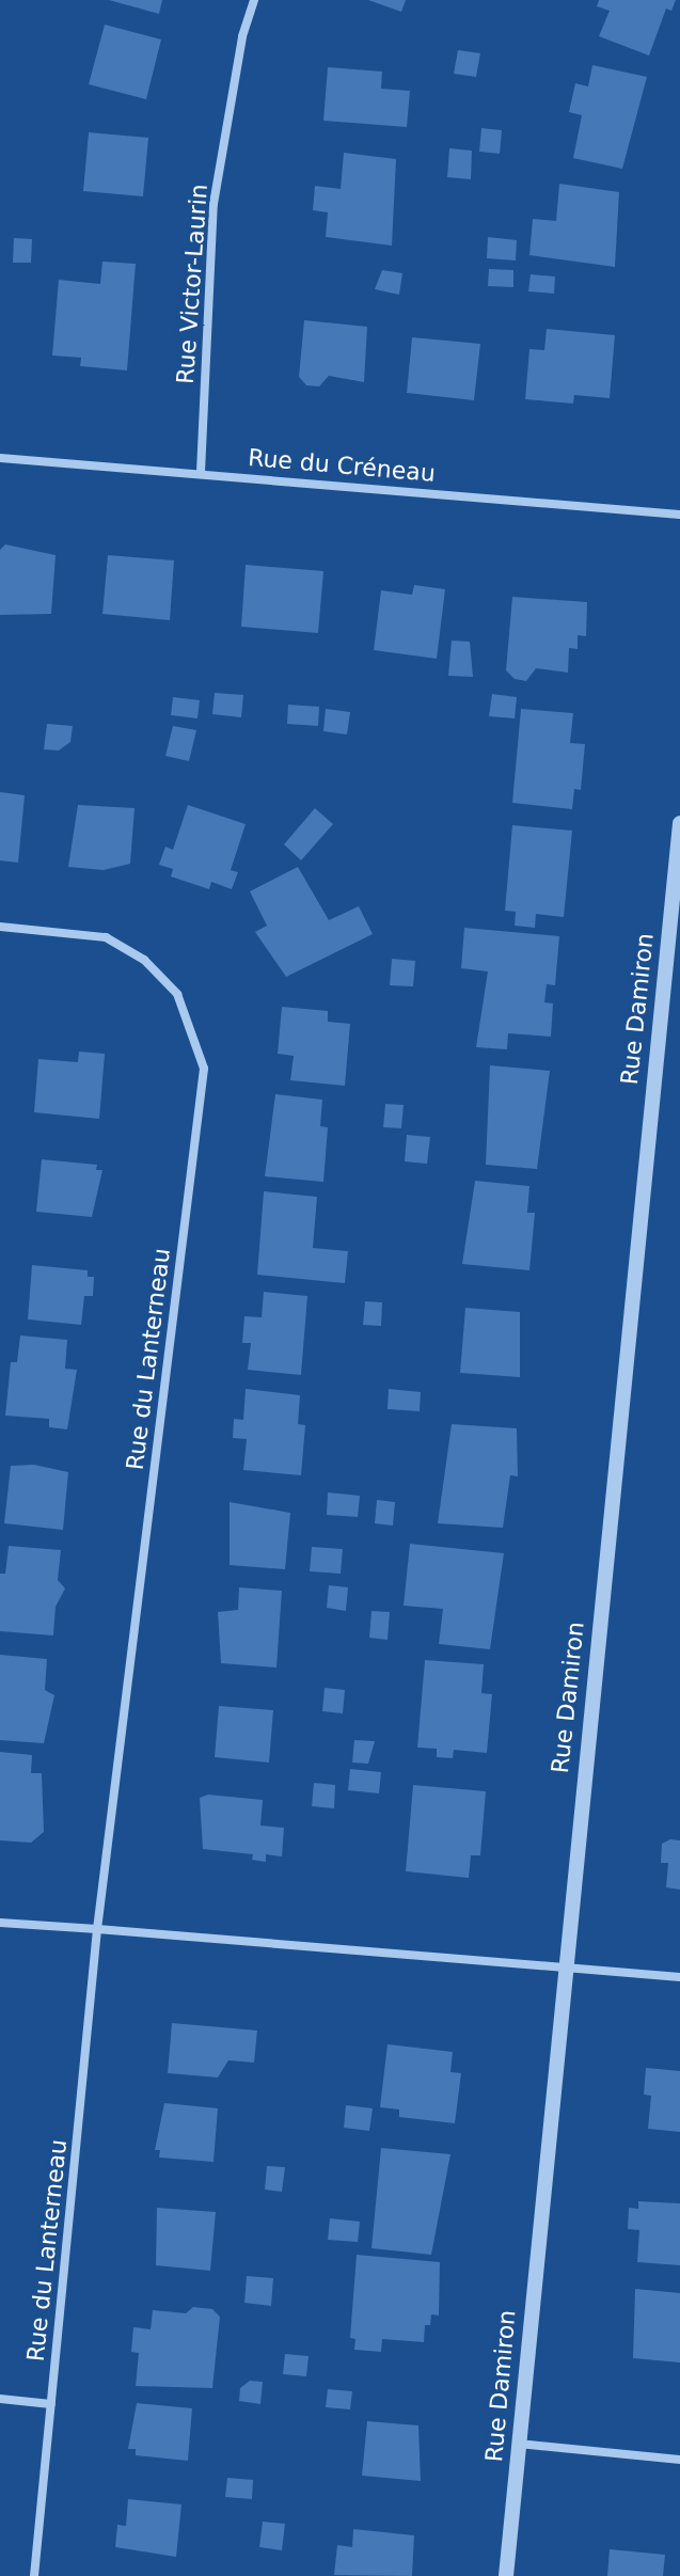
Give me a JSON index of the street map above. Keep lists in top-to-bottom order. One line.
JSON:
{"streets":{"street":["Rue Victor-Laurin","Rue du Créneau","Rue Damiron","Rue du Lanterneau"]},"crossings":[["Rue Victor-Laurin","Rue du Créneau"]]}
